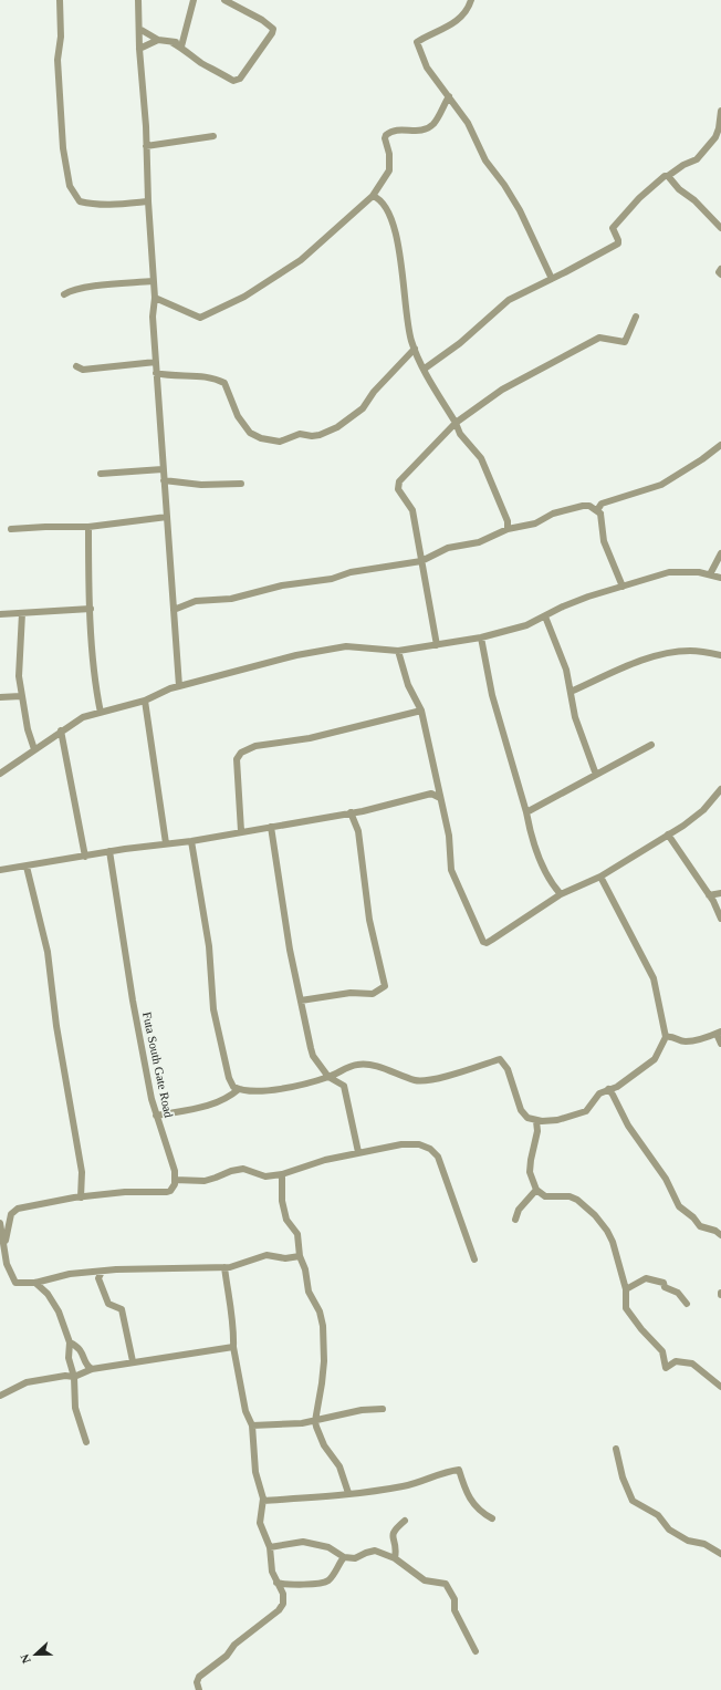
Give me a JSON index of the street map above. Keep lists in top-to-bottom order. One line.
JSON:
{"streets":{"street":["Futa South Gate Road"]},"north":"left"}
